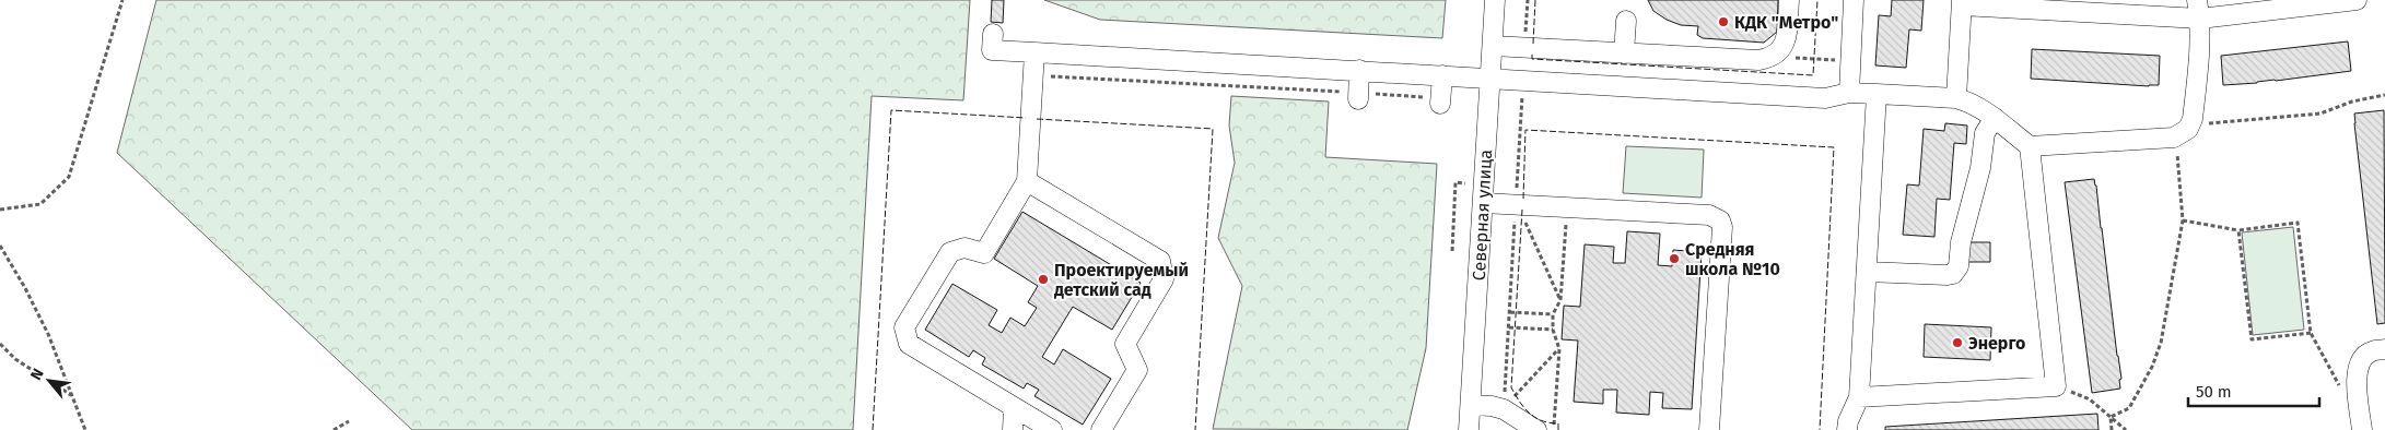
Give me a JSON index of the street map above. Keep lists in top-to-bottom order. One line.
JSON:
{"streets":{"street":["Северная улица"]},"places":["КДК \"Метро\"","Средняя школа №10","Проектируемый детский сад","Энерго"],"scale_bar":"50 m","north":"top left"}
